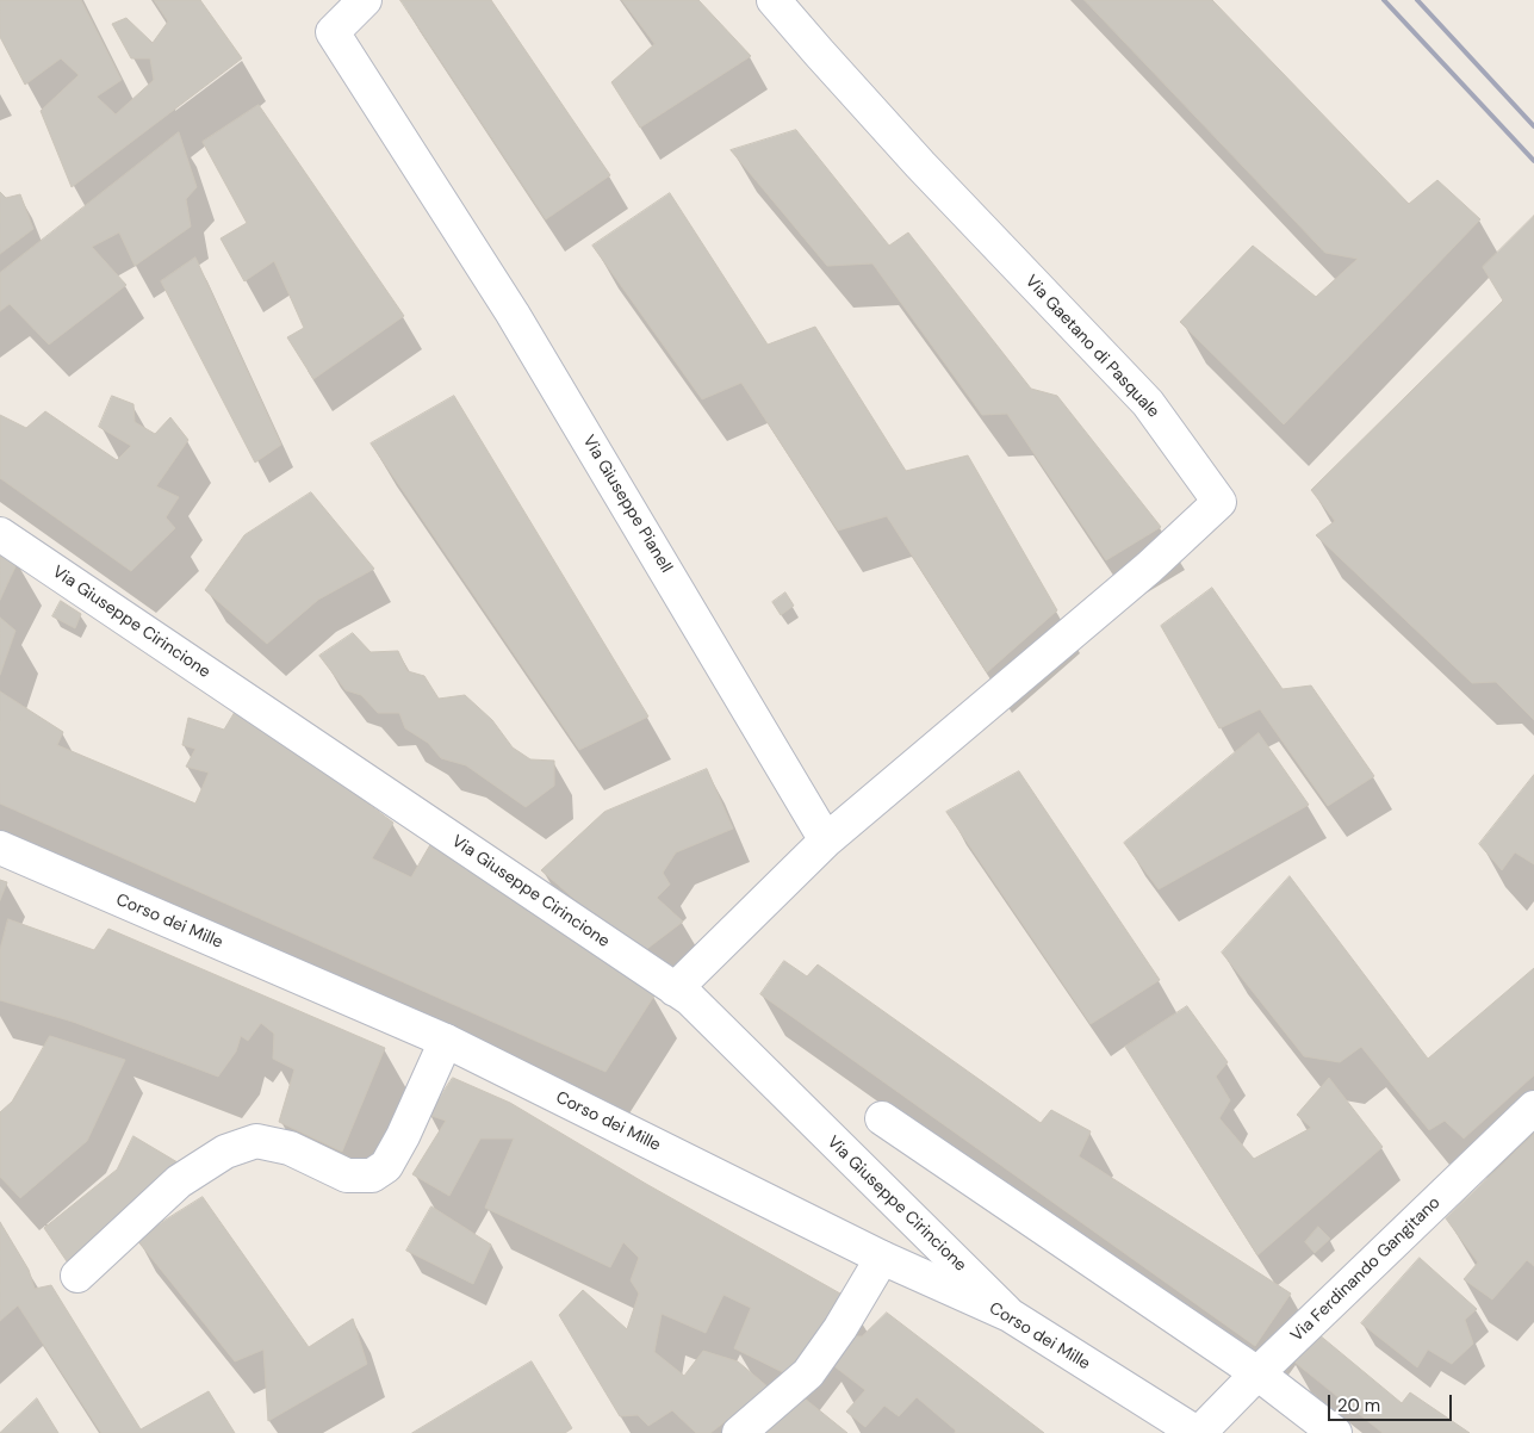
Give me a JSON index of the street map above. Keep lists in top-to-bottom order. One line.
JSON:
{"streets":{"street":["Via Gaetano di Pasquale","Via Giuseppe Pianell","Via Giuseppe Cirincione","Corso dei Mille","Via Ferdinando Gangitano"]},"crossings":[["Via Gaetano di Pasquale","Via Giuseppe Pianell"],["Via Giuseppe Cirincione","Corso dei Mille"],["Corso dei Mille","Via Ferdinando Gangitano"]],"scale_bar":"20 m"}
